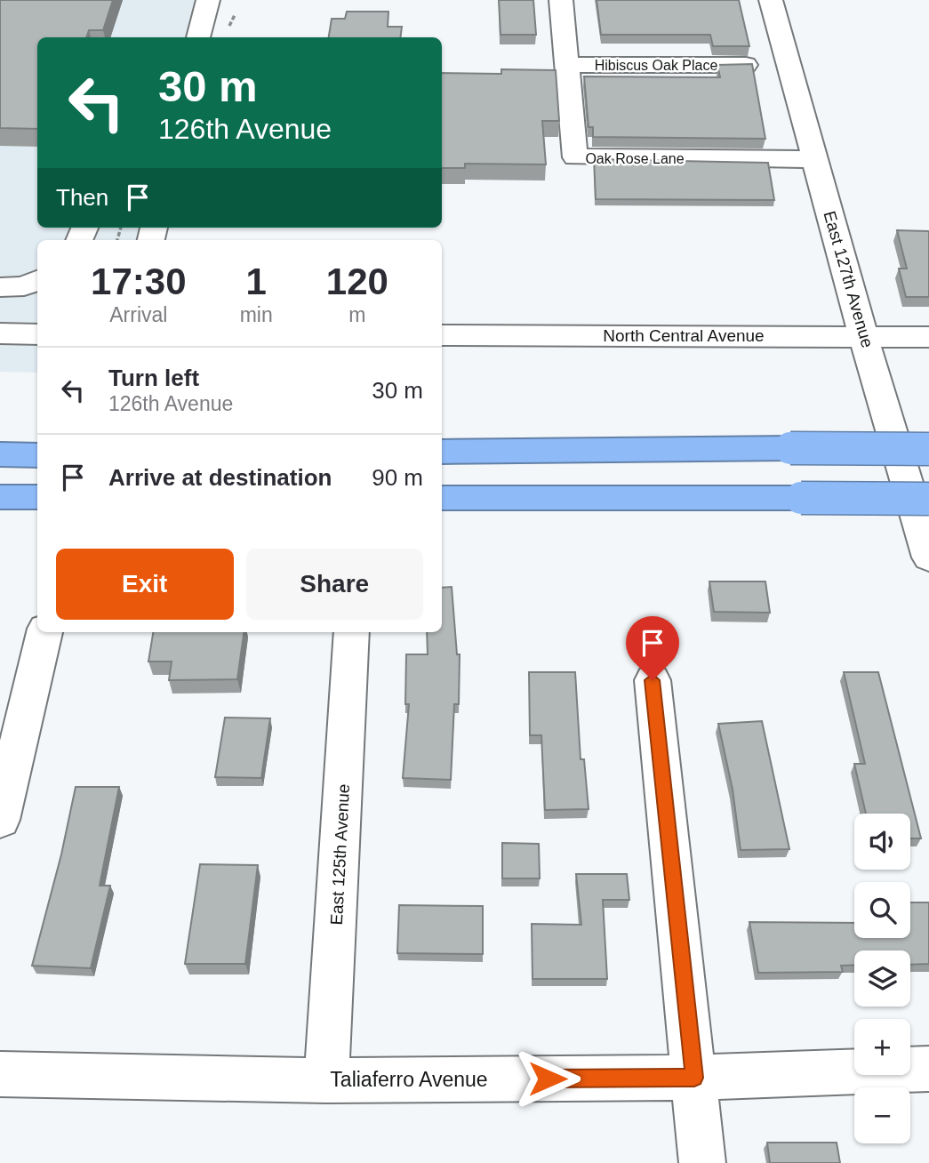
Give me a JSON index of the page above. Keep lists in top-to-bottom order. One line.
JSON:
{"streets":{"street":["Hibiscus Oak Place","Oak Rose Lane","East 127th Avenue","North Central Avenue","East 125th Avenue","Taliaferro Avenue"]},"crossings":[["Hibiscus Oak Place","Oak Rose Lane"],["Oak Rose Lane","East 127th Avenue"],["East 127th Avenue","North Central Avenue"],["East 125th Avenue","Taliaferro Avenue"]],"page":{"turn":["30 m","126th Avenue"],"then":"Then","eta":["17:30","Arrival","1","min","120","m"],"list":[{"name":"Turn left","note":"126th Avenue","value":"30 m"},{"name":"Arrive at destination","value":"90 m"}],"buttons":["Exit","Share"],"map_buttons":["+","−"]}}
